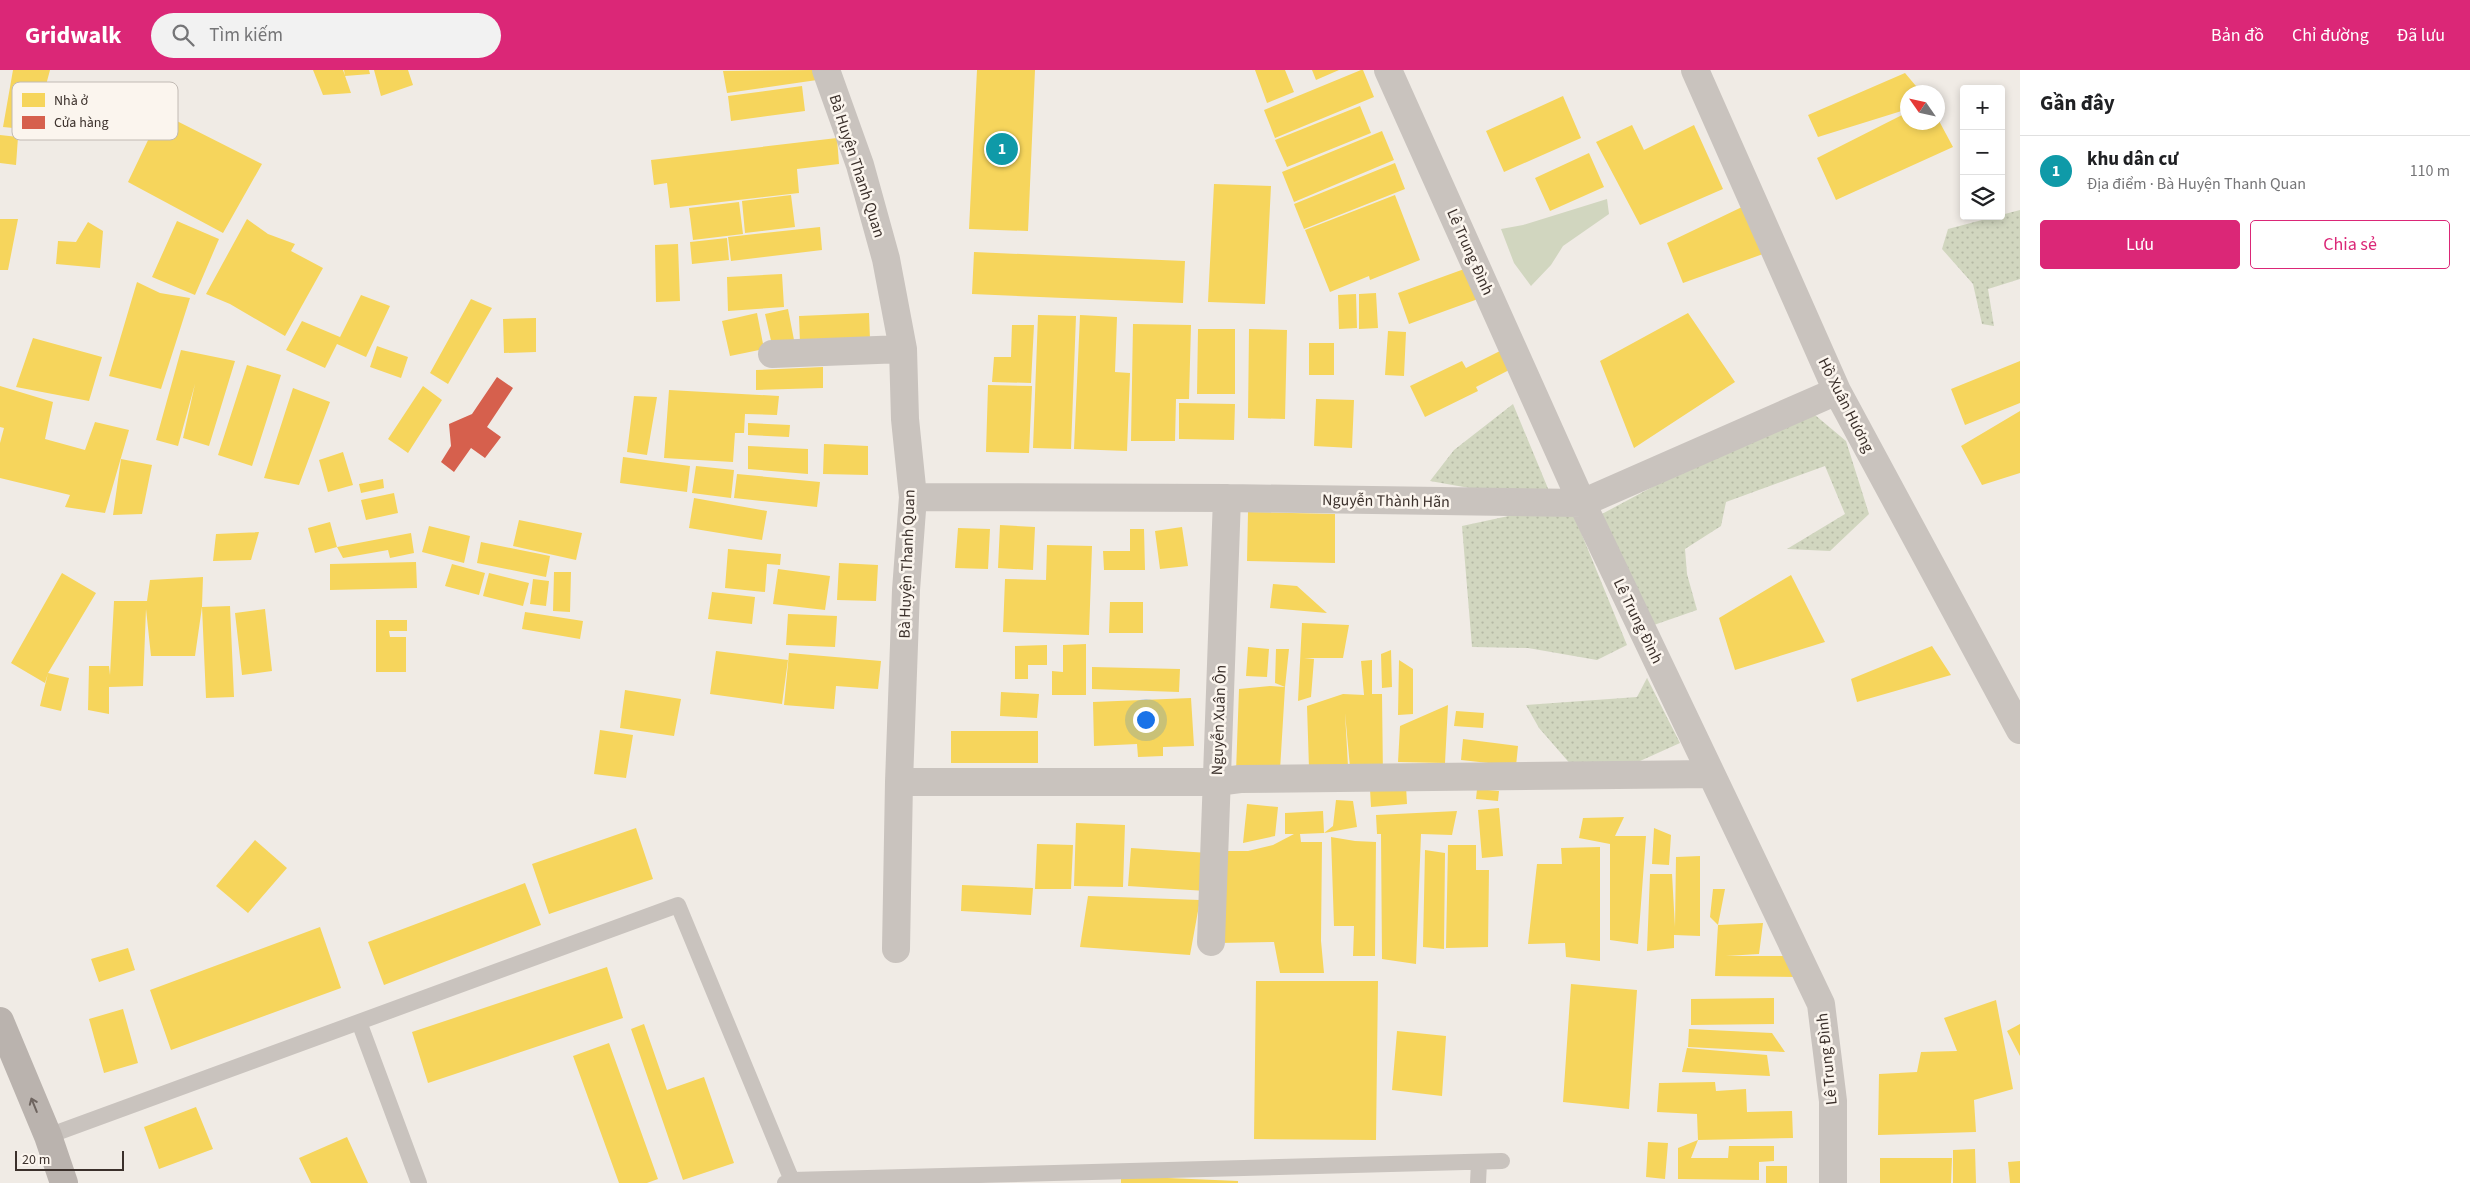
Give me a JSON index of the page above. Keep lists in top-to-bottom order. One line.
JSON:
{"streets":{"street":["Bà Huyện Thanh Quan","Lê Trung Đình","Hồ Xuân Hương","Nguyễn Thành Hãn","Nguyễn Xuân Ôn"]},"crossings":[["Bà Huyện Thanh Quan","Nguyễn Thành Hãn"],["Lê Trung Đình","Nguyễn Thành Hãn"],["Hồ Xuân Hương","Nguyễn Thành Hãn"],["Nguyễn Thành Hãn","Nguyễn Xuân Ôn"]],"legend":["Nhà ở","Cửa hàng"],"scale_bar":"20 m","north":"top left","page":{"header":"Gridwalk","search":"Tìm kiếm","nav":["Bản đồ","Chỉ đường","Đã lưu"],"heading":"Gần đây","map_buttons":["+","−"],"pins":"1","list":[{"mark":"1","name":"khu dân cư","note":"Địa điểm · Bà Huyện Thanh Quan","value":"110 m"}],"buttons":["Lưu","Chia sẻ"],"scale":"20 m"}}
